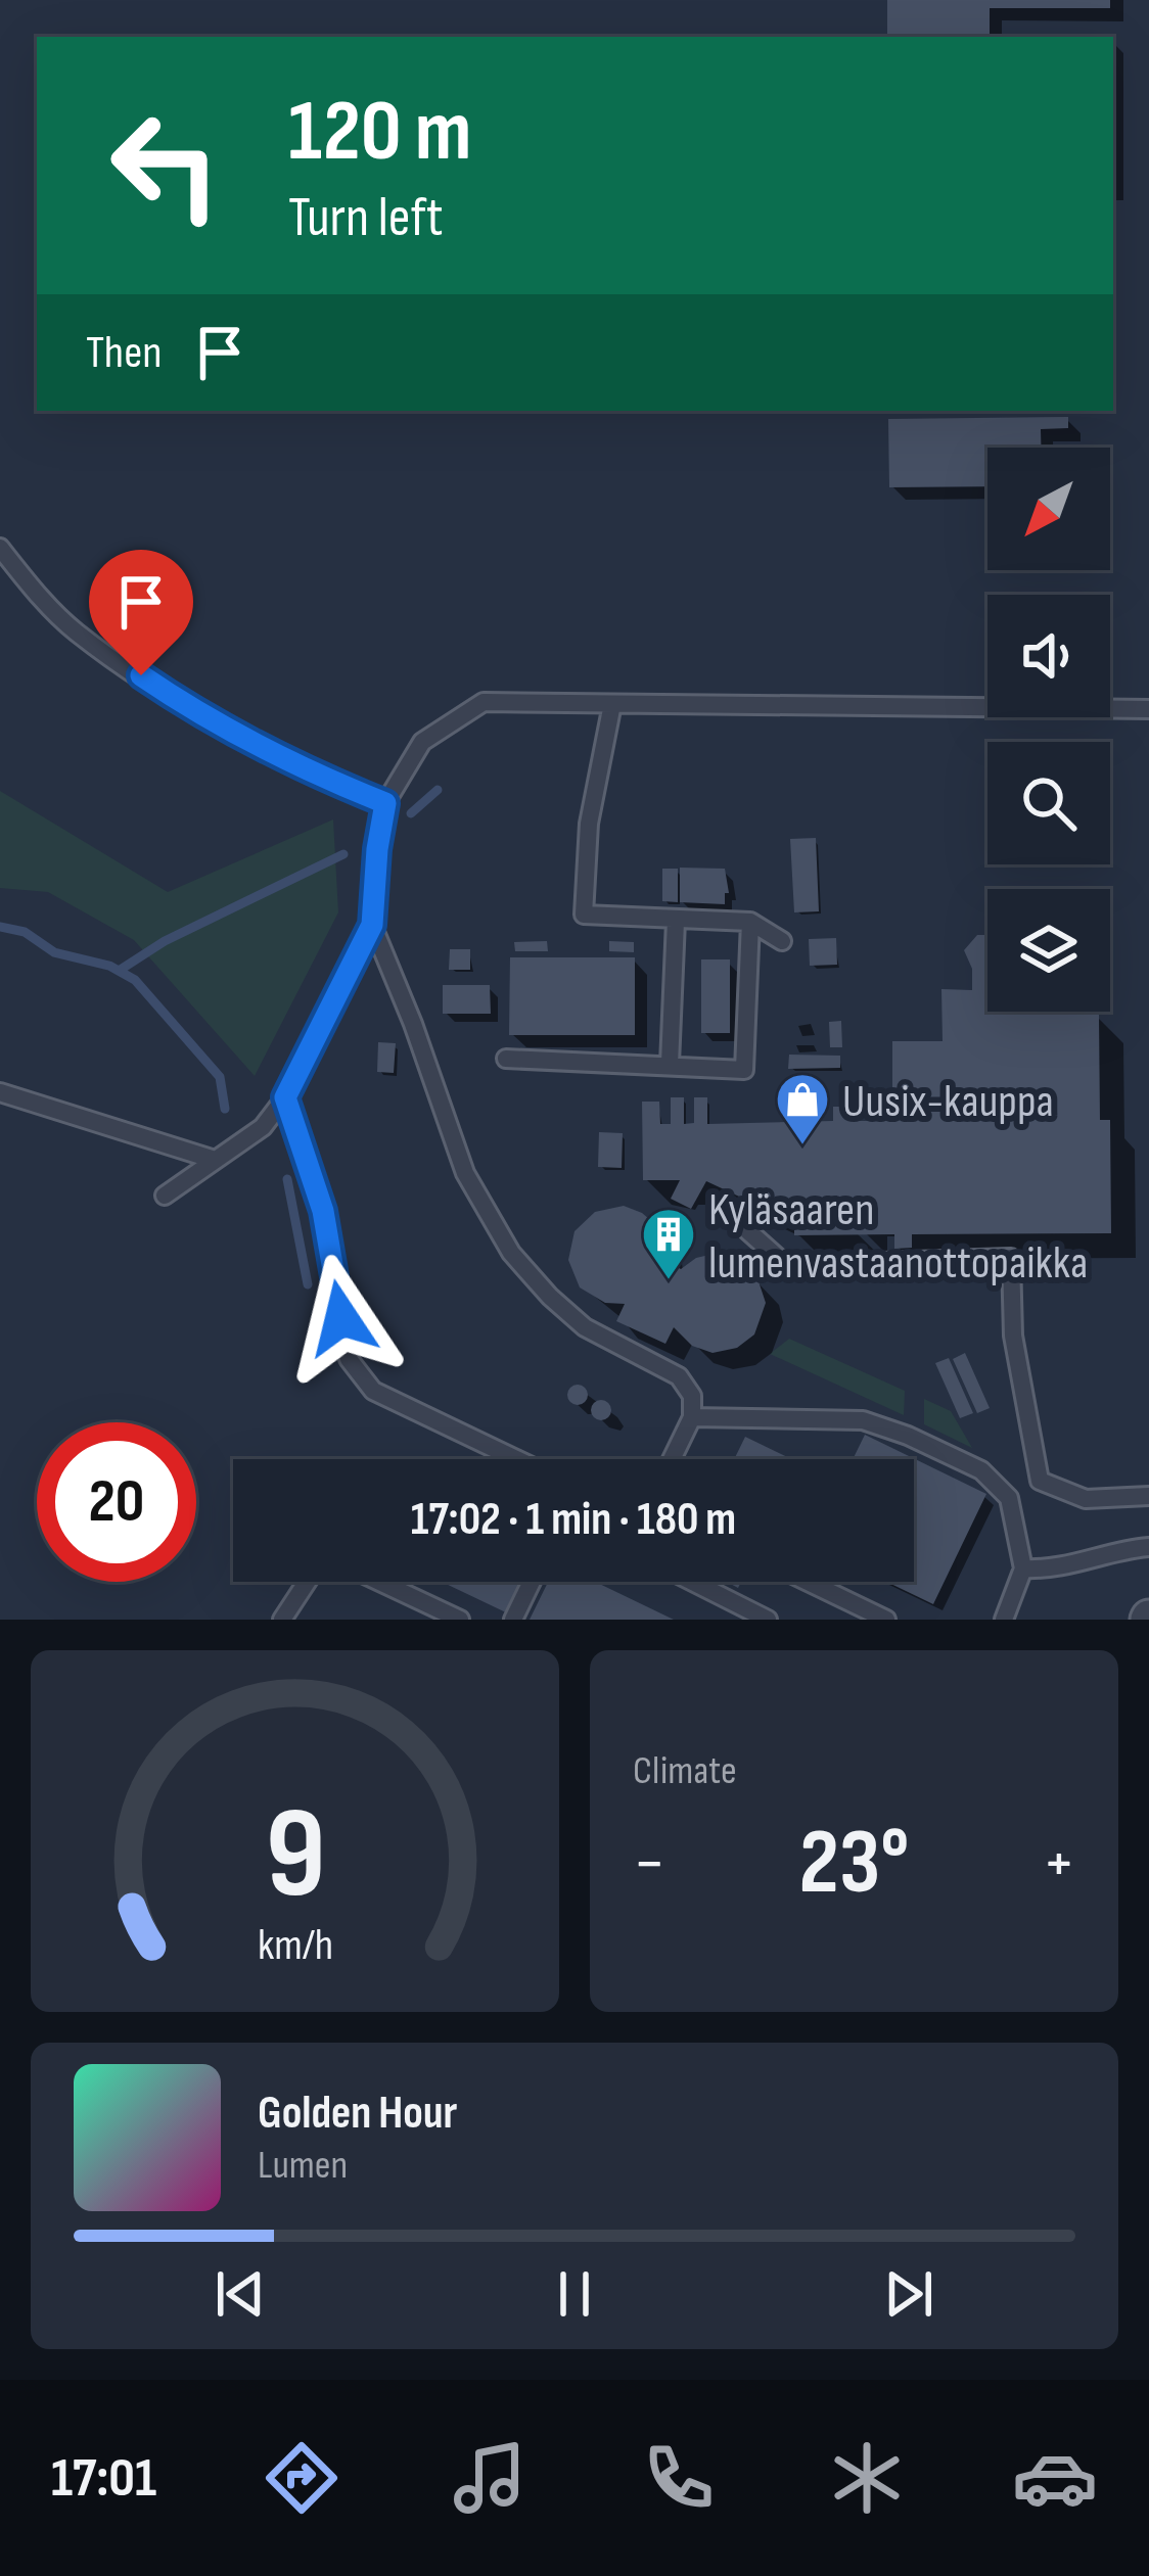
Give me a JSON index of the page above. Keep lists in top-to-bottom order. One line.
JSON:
{"places":{"shop":["Uusix-kauppa"],"building":["Kyläsaaren lumenvastaanottopaikka"]},"north":"bottom left","page":{"turn":["120 m","Turn left"],"then":"Then","limit":"20","trip":"17:02 · 1 min · 180 m","tile":"Climate","heat":["−","23°","+"],"song":["Golden Hour","Lumen"],"tabs":"17:01","gauge":["9","km/h"]}}
